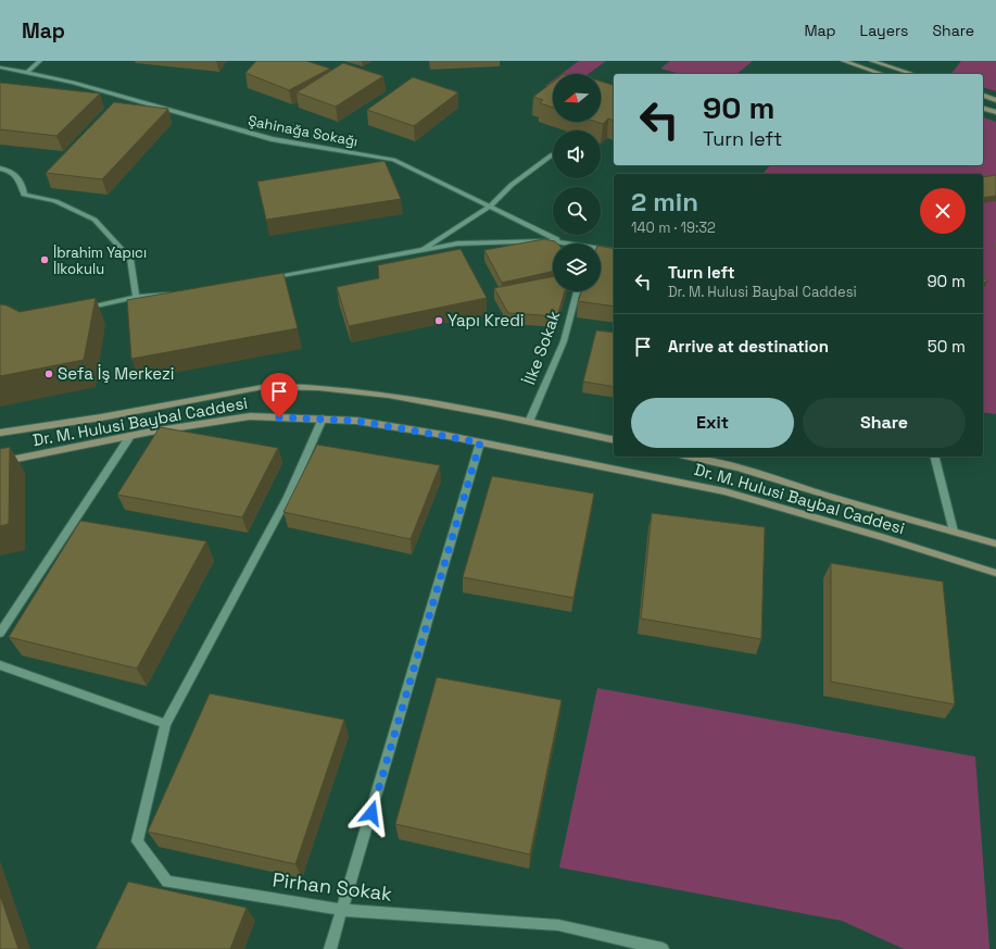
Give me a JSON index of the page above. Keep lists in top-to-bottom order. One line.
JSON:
{"streets":{"street":["Şahinağa Sokağı","İlke Sokak","Dr. M. Hulusi Baybal Caddesi","Pirhan Sokak"]},"crossings":[["İlke Sokak","Dr. M. Hulusi Baybal Caddesi"]],"places":["İbrahim Yapıcı İlkokulu","Yapı Kredi","Sefa İş Merkezi"],"north":"left","page":{"header":"Map","nav":["Map","Layers","Share"],"turn":["90 m","Turn left"],"heading":["2 min","140 m · 19:32"],"list":[{"name":"Turn left","note":"Dr. M. Hulusi Baybal Caddesi","value":"90 m"},{"name":"Arrive at destination","value":"50 m"}],"buttons":["Exit","Share"]}}
